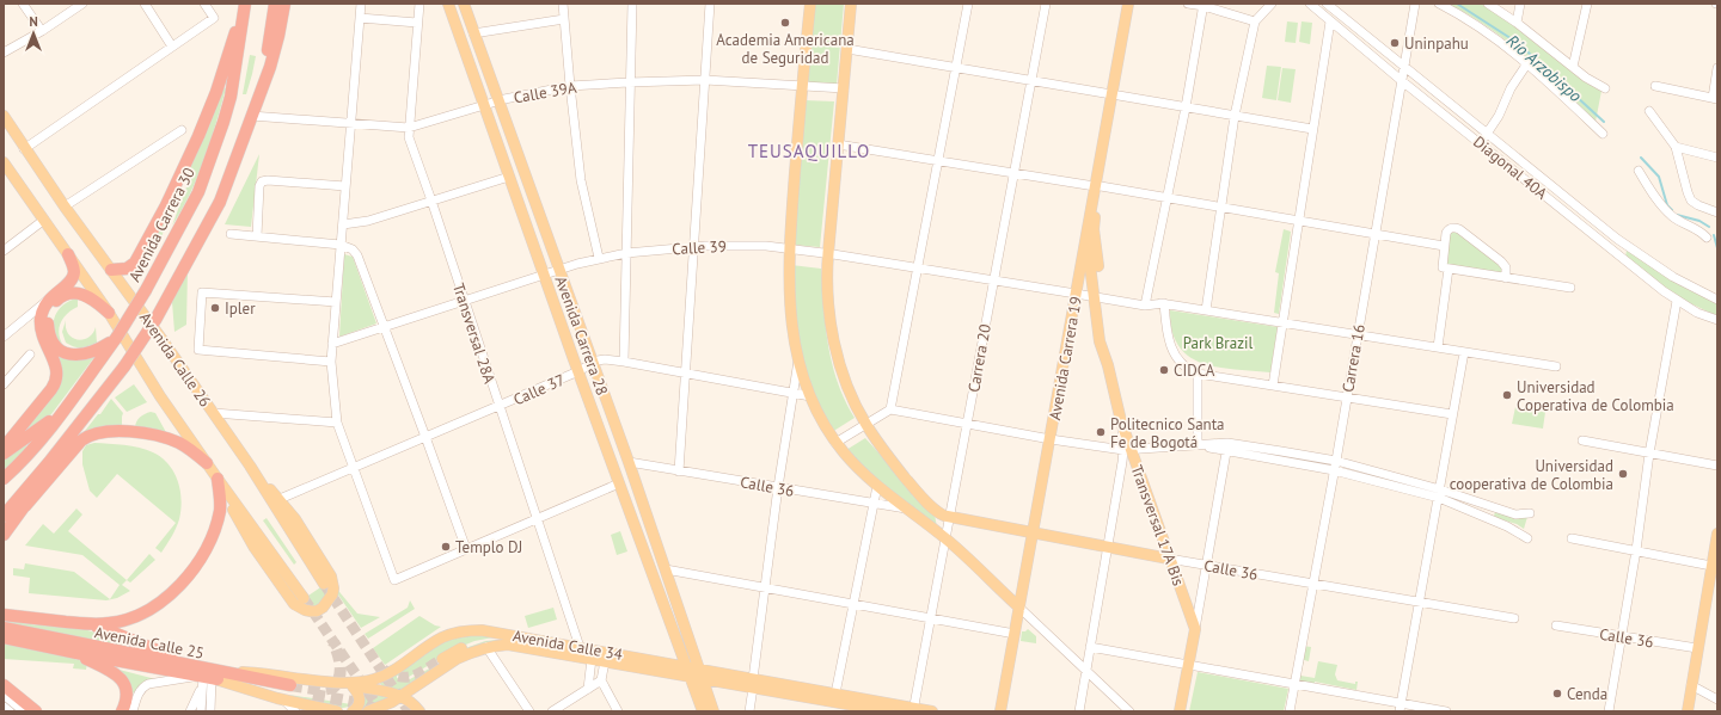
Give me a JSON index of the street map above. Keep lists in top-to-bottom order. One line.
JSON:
{"streets":{"highway":["Avenida Carrera 30","Avenida Calle 25"],"main road":["Avenida Carrera 28","Avenida Carrera 19","Avenida Calle 26","Calle 36","Transversal 17A Bis","Avenida Calle 34"],"street":["Calle 39A","Diagonal 40A","Calle 39","Transversal 28A","Carrera 20","Carrera 16","Calle 37"]},"crossings":[["Calle 39A","Transversal 28A"],["Calle 39A","Avenida Carrera 28"],["Diagonal 40A","Carrera 16"],["Calle 39","Transversal 28A"],["Calle 39","Avenida Carrera 28"],["Calle 39","Carrera 20"],["Calle 39","Avenida Carrera 19"],["Calle 39","Carrera 16"],["Calle 39","Transversal 17A Bis"],["Transversal 28A","Calle 37"],["Transversal 28A","Avenida Calle 34"],["Avenida Carrera 28","Calle 37"],["Avenida Carrera 28","Calle 36"],["Avenida Carrera 28","Avenida Calle 34"],["Carrera 20","Calle 36"],["Carrera 20","Avenida Calle 34"],["Avenida Carrera 19","Calle 36"],["Avenida Carrera 19","Transversal 17A Bis"],["Carrera 16","Calle 36"],["Calle 36","Transversal 17A Bis"],["Avenida Calle 25","Avenida Calle 34"]],"districts":["TEUSAQUILLO"],"water":["Río Arzobispo"],"parks":["Park Brazil"],"places":["Academia Americana de Seguridad","Uninpahu","Ipler","CIDCA","Universidad Coperativa de Colombia","Politecnico Santa Fe de Bogotá","Universidad cooperativa de Colombia","Templo DJ","Cenda"],"north":"top"}
